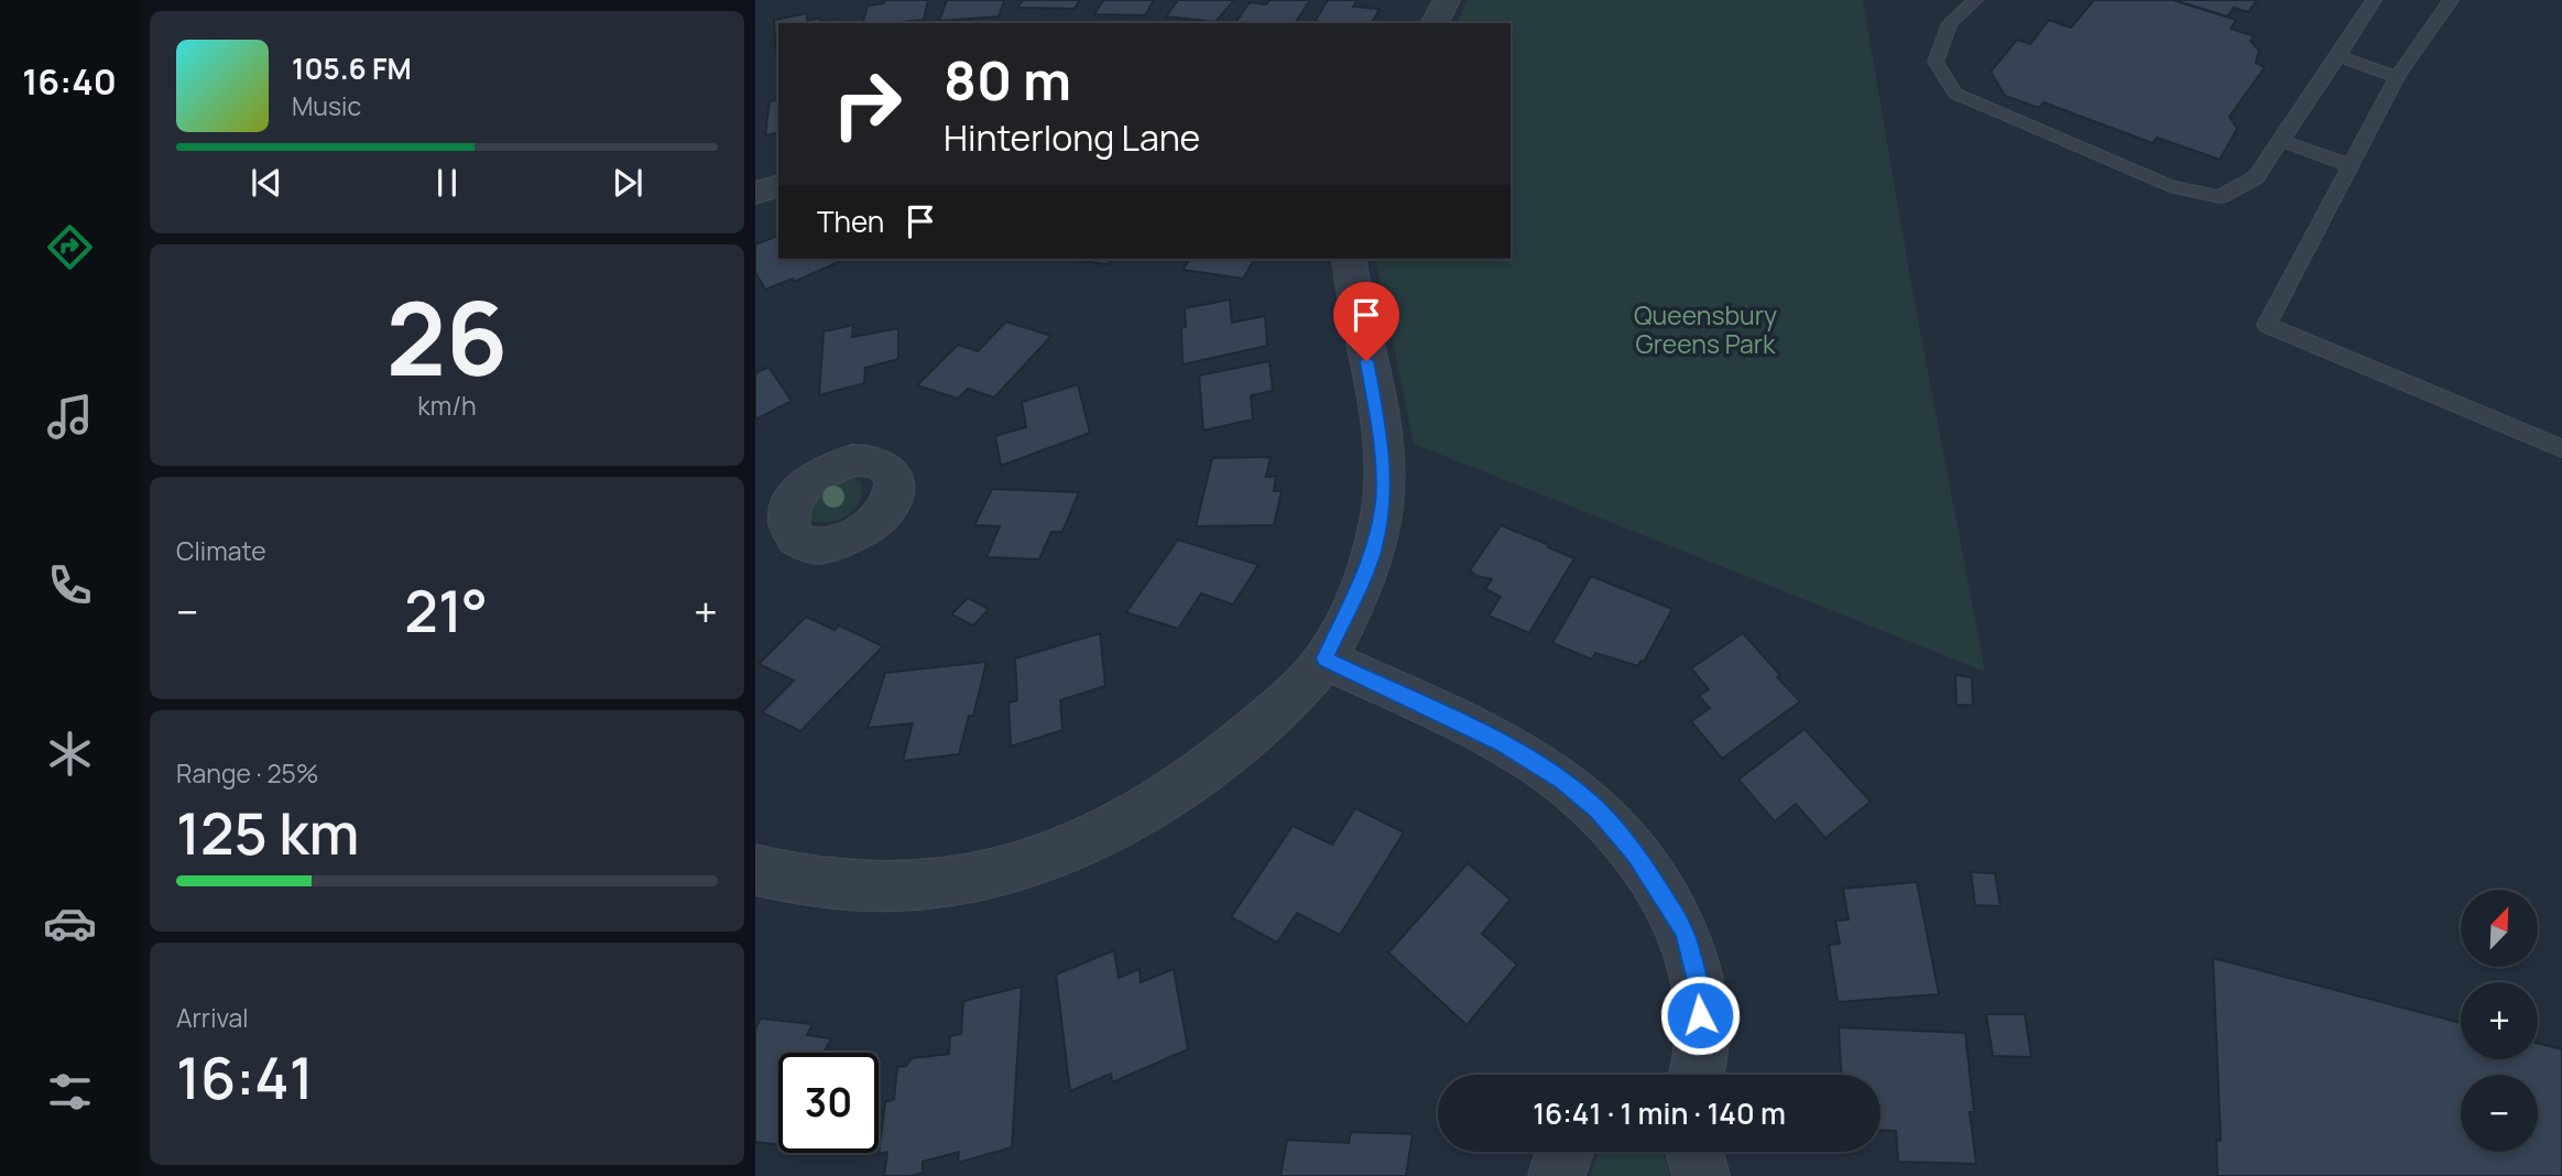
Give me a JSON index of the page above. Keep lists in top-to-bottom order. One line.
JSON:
{"parks":["Queensbury Greens Park"],"north":"top right","page":{"tabs":"16:40","turn":["80 m","Hinterlong Lane"],"song":["105.6 FM","Music"],"then":"Then","tile":[["26","km/h"],"Climate",["Range · 25%","125 km"],["Arrival","16:41"]],"heat":["−","21°","+"],"map_buttons":["+","−"],"limit":"30","trip":"16:41 · 1 min · 140 m"}}
